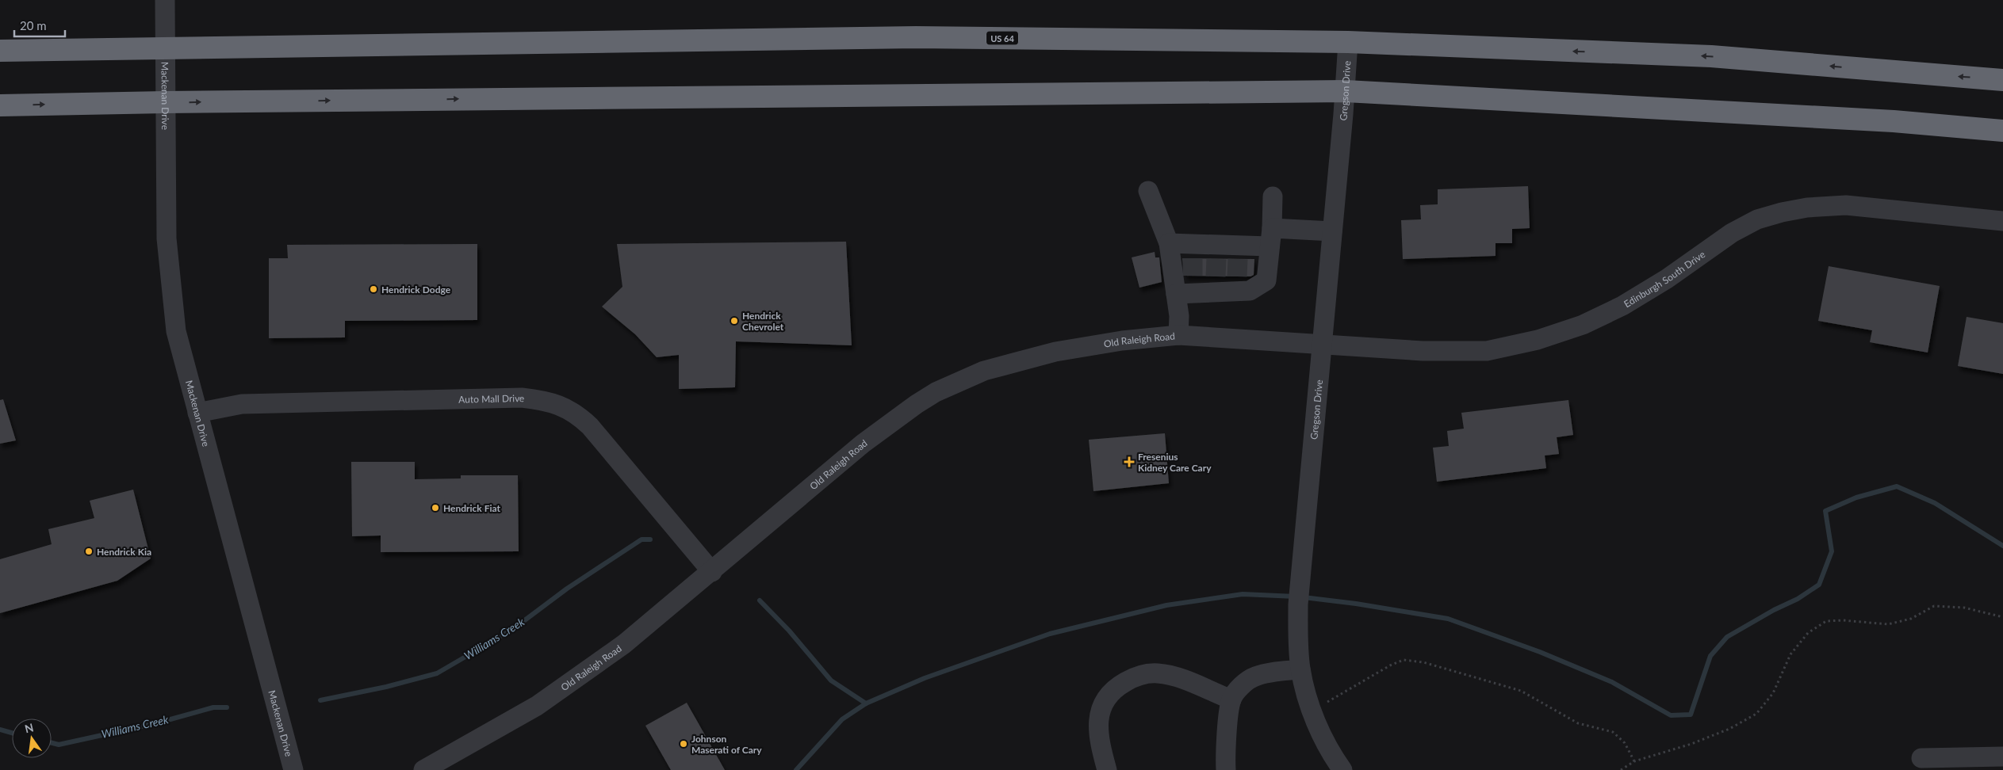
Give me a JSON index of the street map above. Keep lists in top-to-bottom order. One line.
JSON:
{"streets":{"highway":["US 64"],"street":["Gregson Drive","Mackenan Drive","Edinburgh South Drive","Old Raleigh Road","Auto Mall Drive"]},"crossings":[["US 64","Gregson Drive"],["US 64","Mackenan Drive"],["Gregson Drive","Edinburgh South Drive"],["Gregson Drive","Old Raleigh Road"],["Mackenan Drive","Auto Mall Drive"],["Edinburgh South Drive","Old Raleigh Road"],["Old Raleigh Road","Auto Mall Drive"]],"water":["Williams Creek"],"places":{"other":["Hendrick Dodge","Hendrick Chevrolet","Hendrick Fiat","Hendrick Kia","Johnson Maserati of Cary"],"health":["Fresenius Kidney Care Cary"]},"scale_bar":"20 m","north":"top"}
